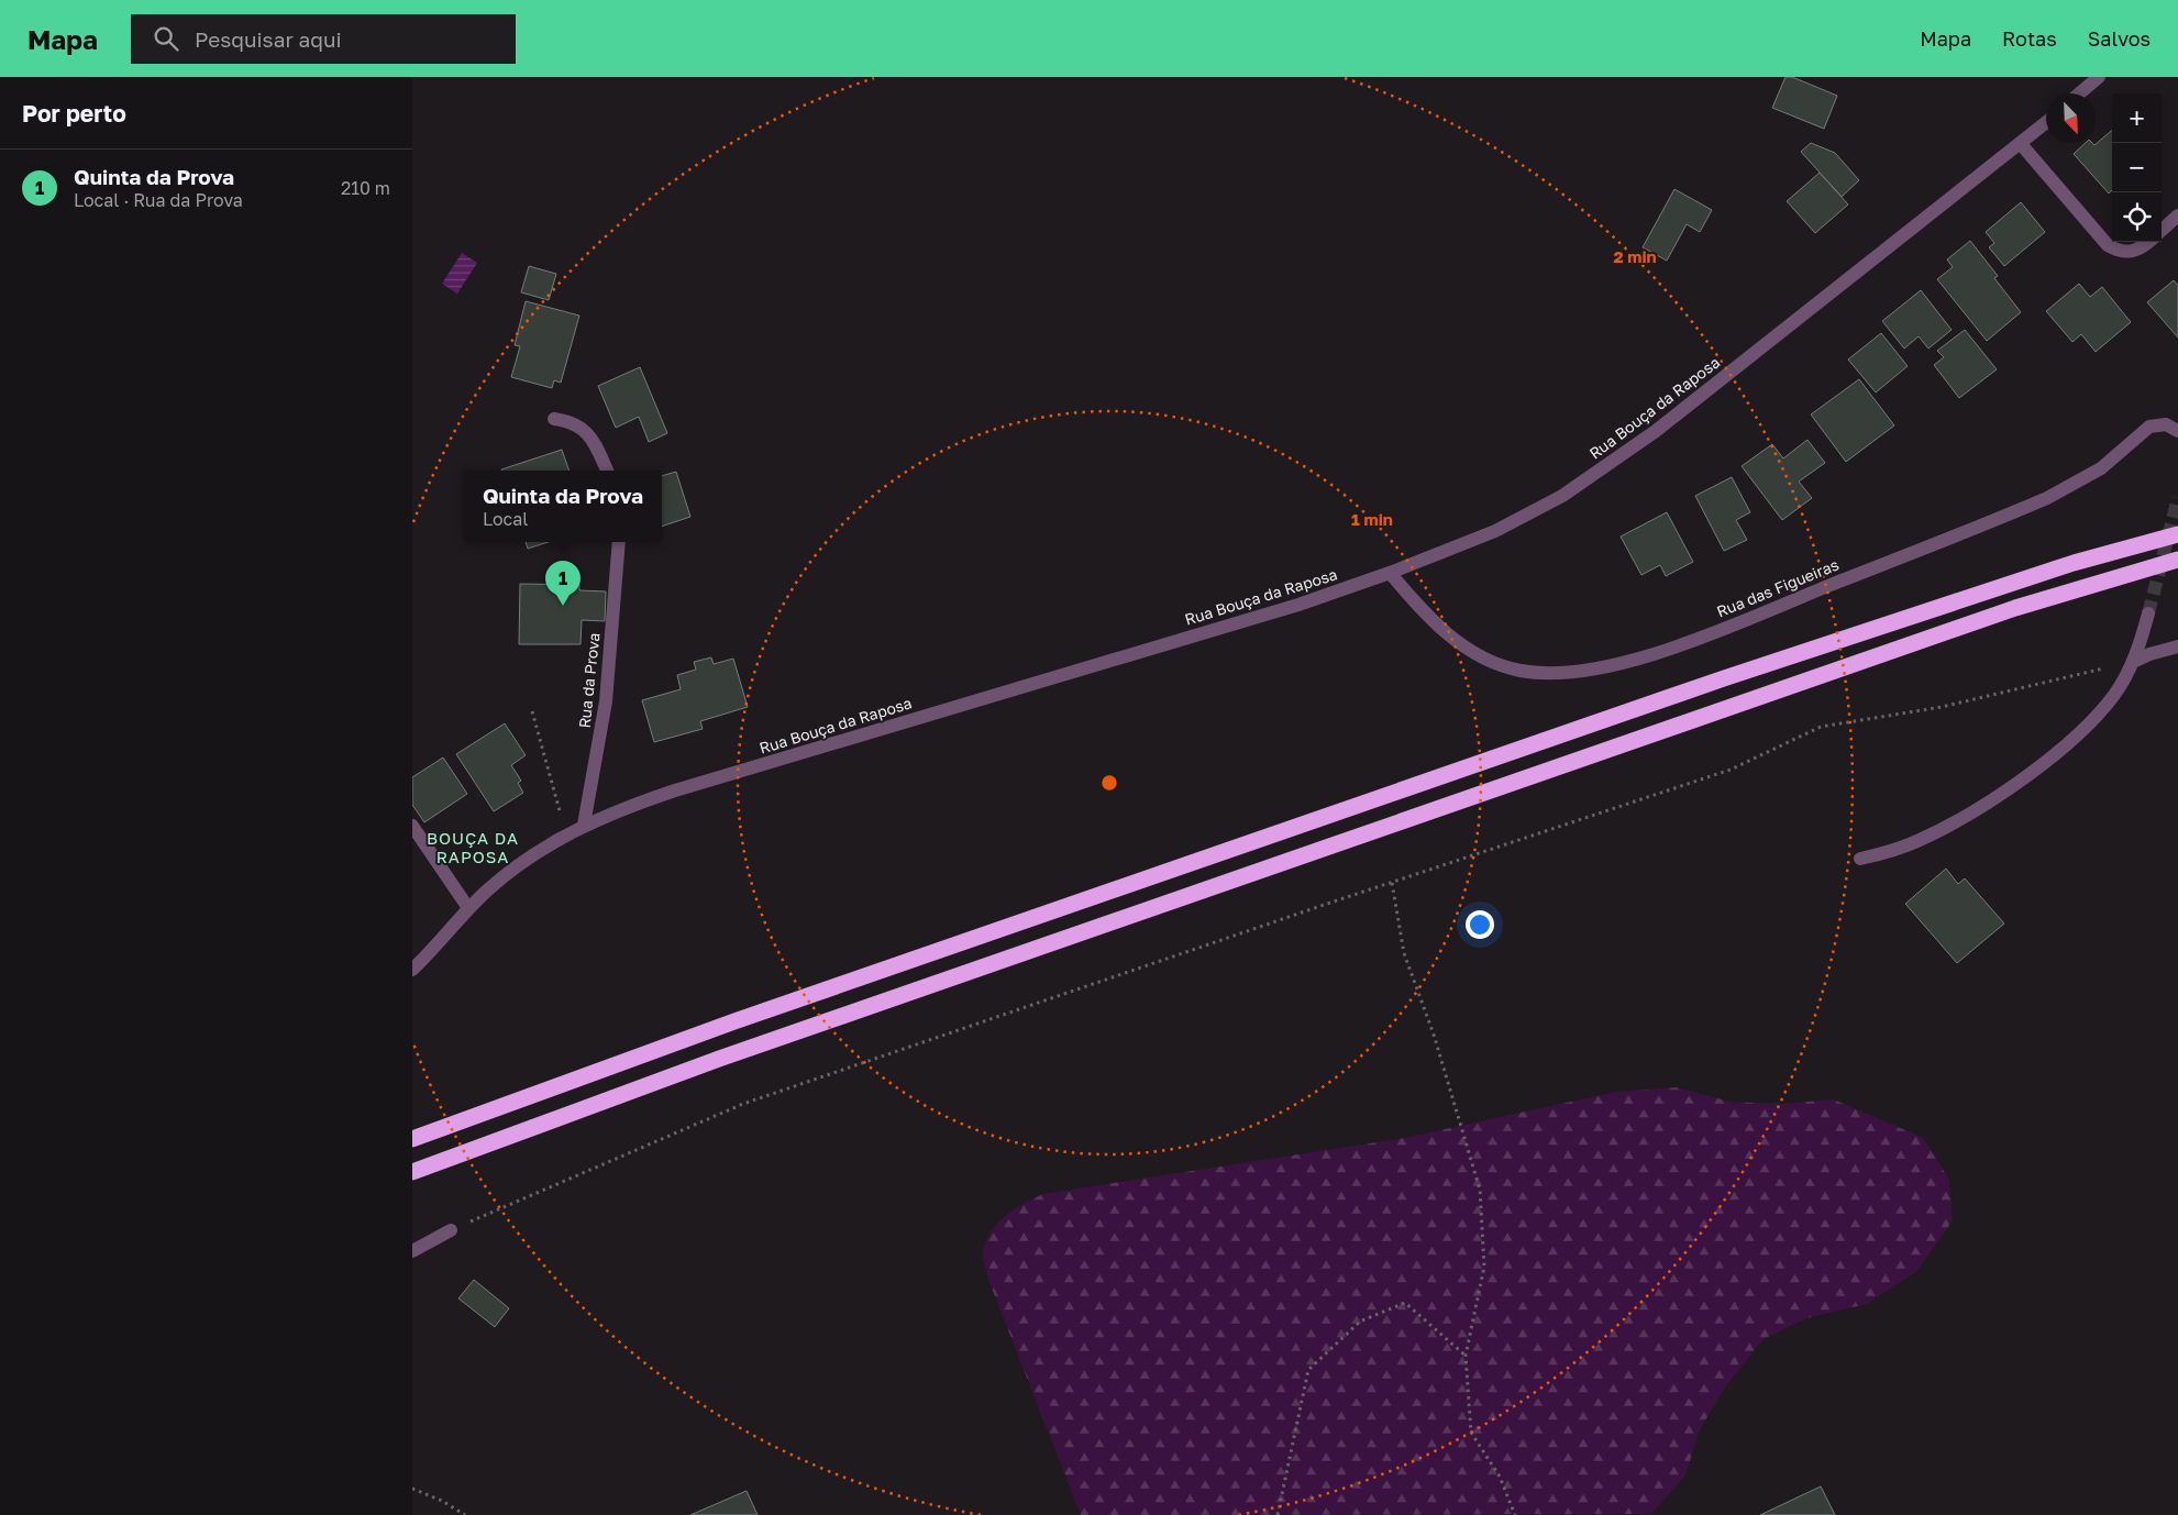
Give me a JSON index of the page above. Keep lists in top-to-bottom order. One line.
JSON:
{"streets":{"street":["Rua Bouça da Raposa","Rua das Figueiras","Rua da Prova"]},"crossings":[["Rua Bouça da Raposa","Rua das Figueiras"],["Rua Bouça da Raposa","Rua da Prova"]],"districts":["BOUÇA DA RAPOSA"],"north":"bottom right","page":{"header":"Mapa","search":"Pesquisar aqui","nav":["Mapa","Rotas","Salvos"],"heading":"Por perto","map_buttons":["+","−"],"list":[{"mark":"1","name":"Quinta da Prova","note":"Local · Rua da Prova","value":"210 m"}],"popup":["Quinta da Prova","Local"],"pins":"1"},"rings":["2 min","1 min"]}
